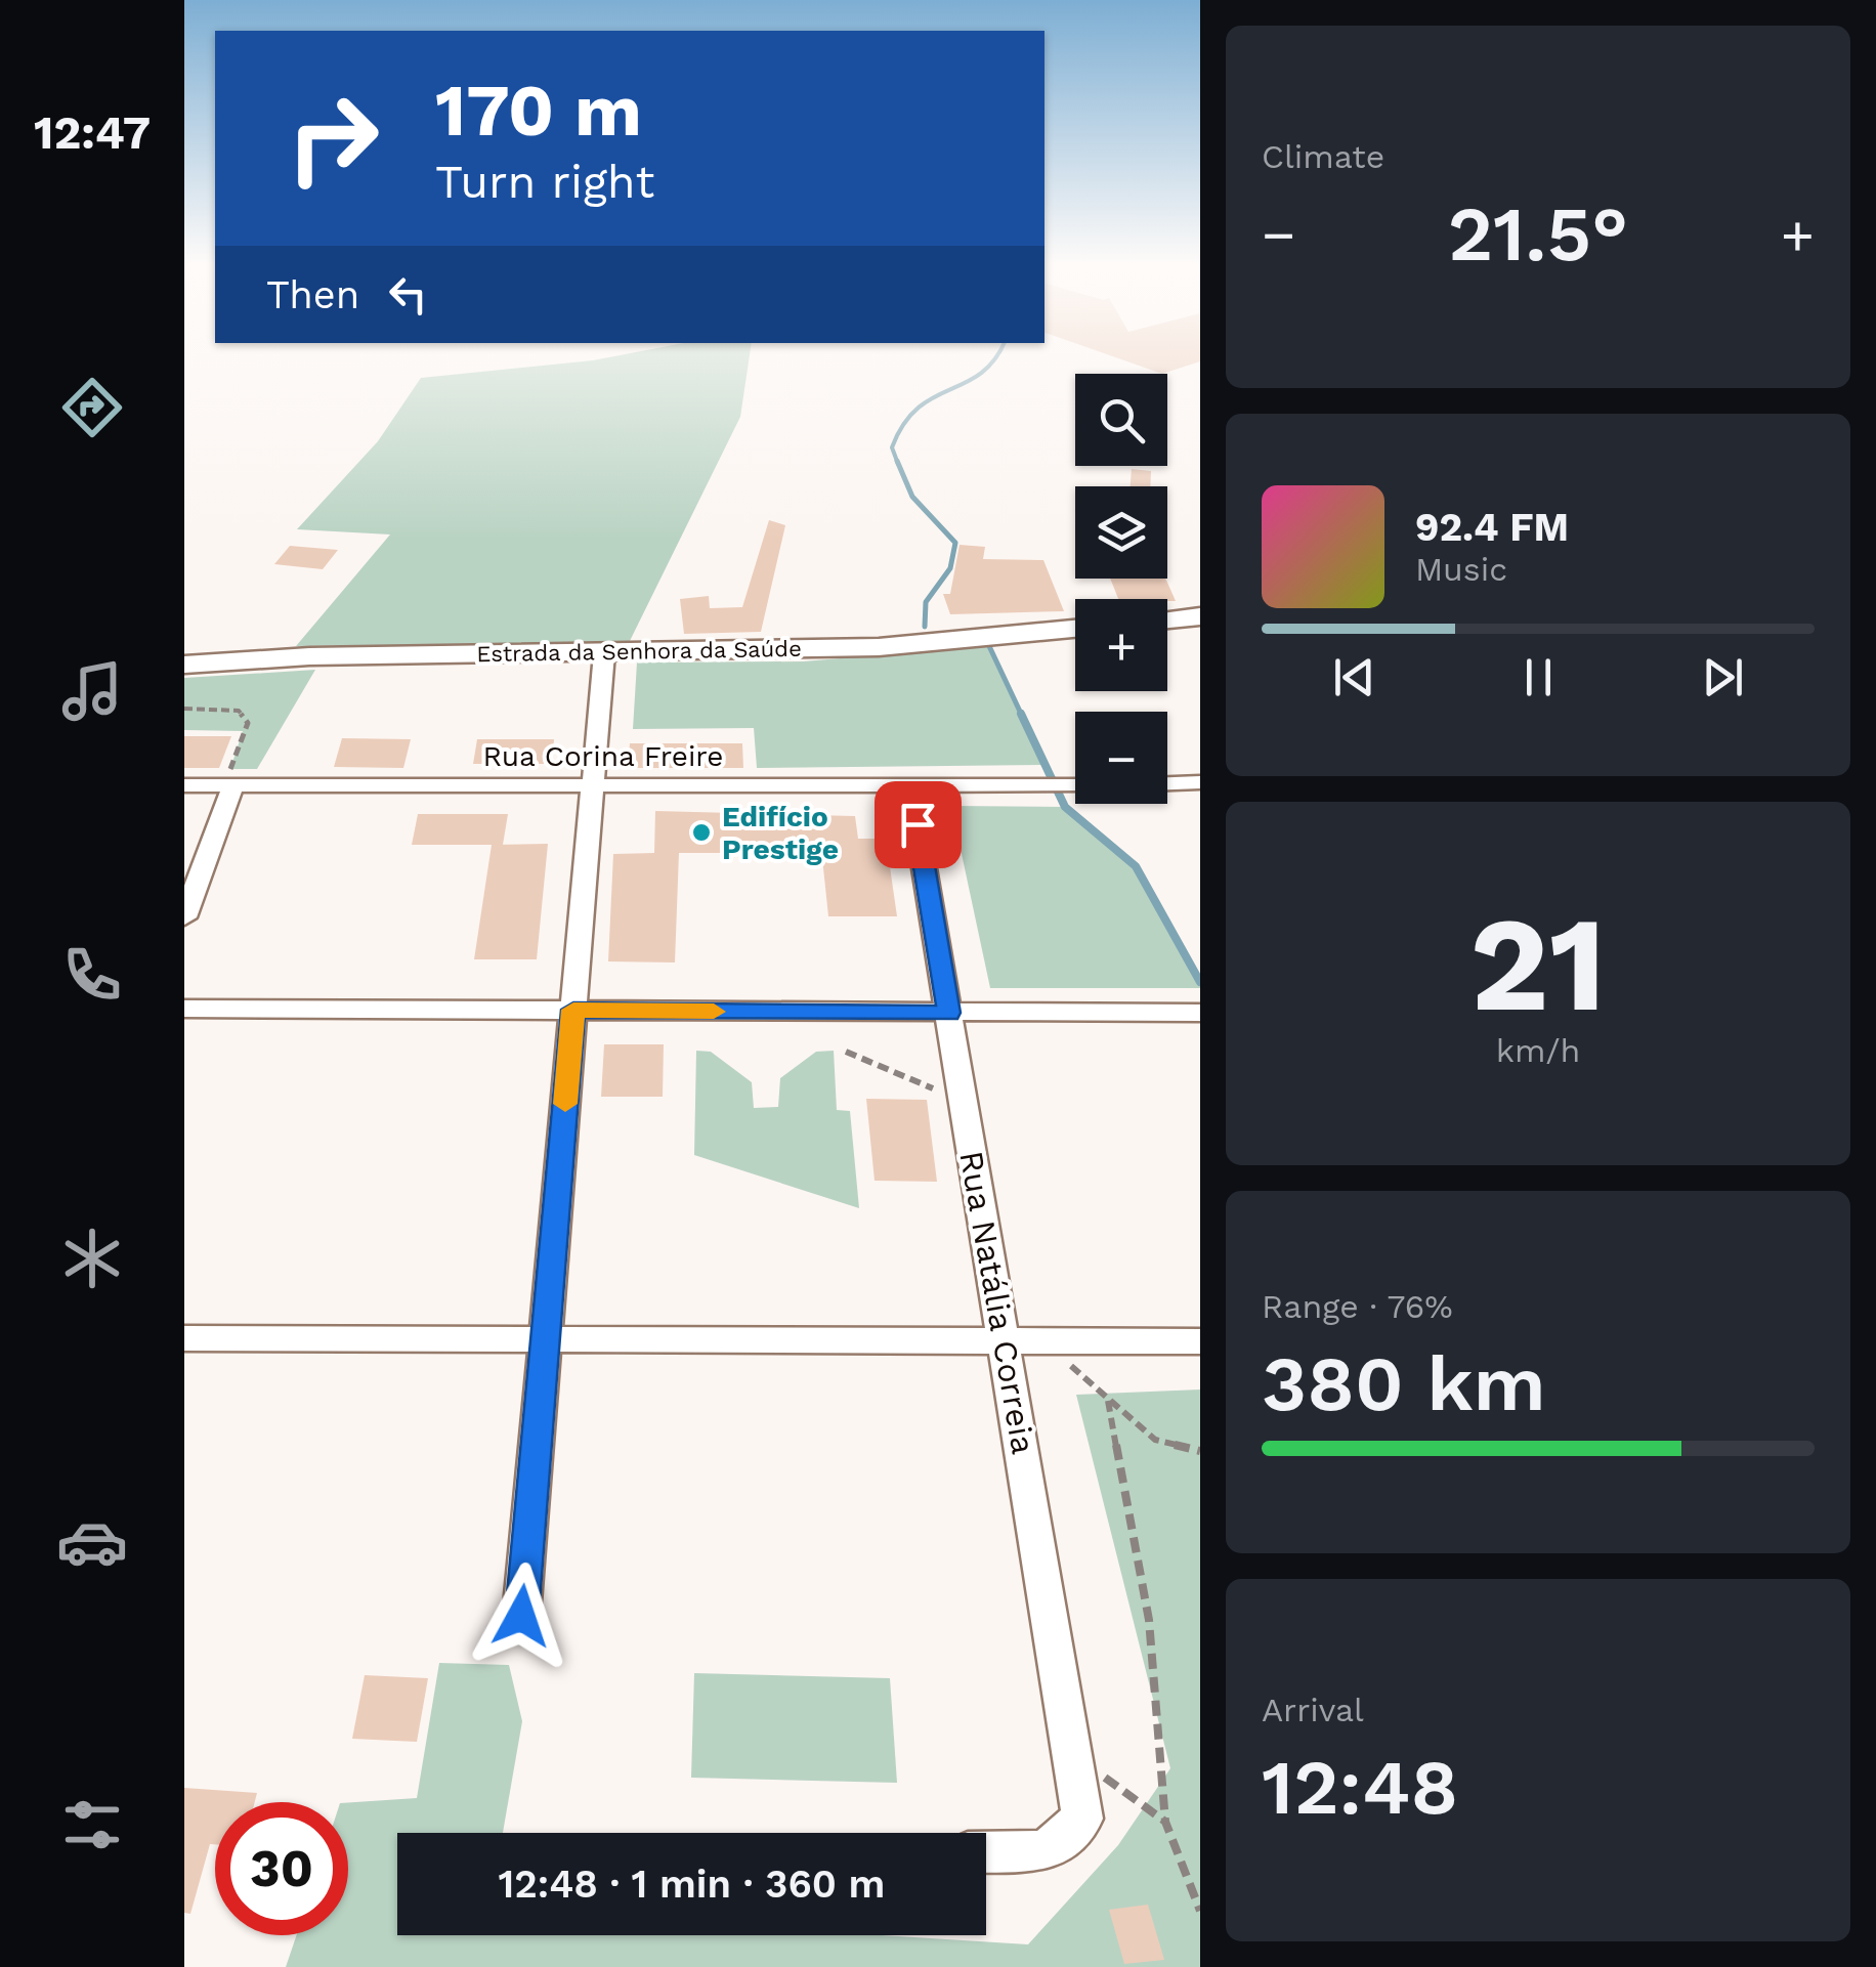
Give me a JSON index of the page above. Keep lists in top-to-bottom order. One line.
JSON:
{"streets":{"street":["Estrada da Senhora da Saúde","Rua Corina Freire","Rua Natália Correia"]},"crossings":[["Rua Corina Freire","Rua Natália Correia"]],"places":["Edifício Prestige"],"page":{"tabs":"12:47","tile":["Climate",["21","km/h"],["Range · 76%","380 km"],["Arrival","12:48"]],"turn":["170 m","Turn right"],"heat":["−","21.5°","+"],"then":"Then","map_buttons":["+","−"],"song":["92.4 FM","Music"],"limit":"30","trip":"12:48 · 1 min · 360 m"}}
